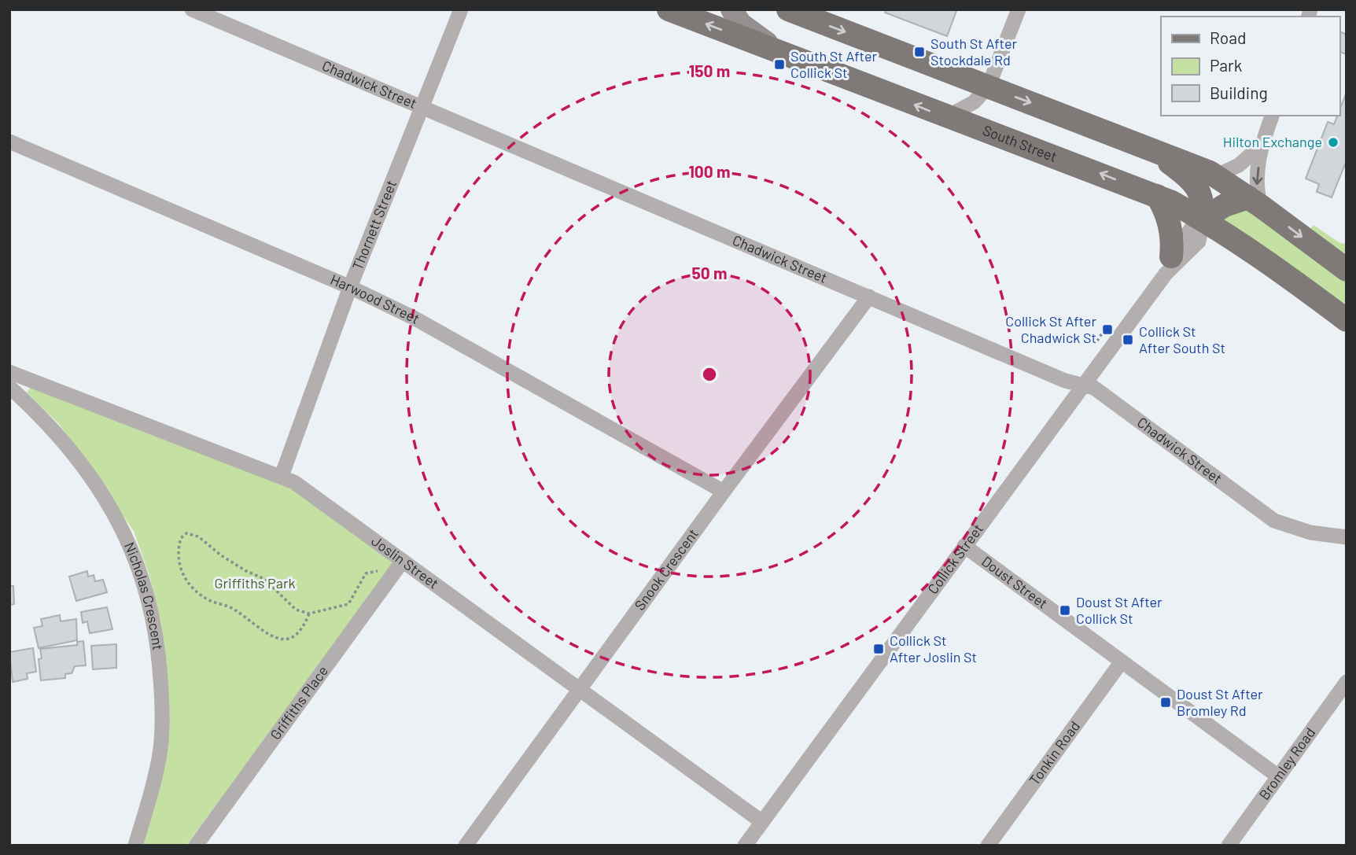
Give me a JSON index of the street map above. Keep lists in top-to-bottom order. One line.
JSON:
{"streets":{"main road":["South Street"],"street":["Chadwick Street","Thornett Street","Harwood Street","Collick Street","Joslin Street","Snook Crescent","Doust Street","Nicholas Crescent","Griffiths Place","Tonkin Road","Bromley Road"]},"crossings":[["Chadwick Street","Thornett Street"],["Chadwick Street","Collick Street"],["Chadwick Street","Snook Crescent"],["South Street","Collick Street"],["Thornett Street","Harwood Street"],["Thornett Street","Joslin Street"],["Harwood Street","Snook Crescent"],["Collick Street","Joslin Street"],["Collick Street","Doust Street"],["Joslin Street","Snook Crescent"],["Joslin Street","Griffiths Place"],["Doust Street","Tonkin Road"],["Doust Street","Bromley Road"]],"parks":["Griffiths Park"],"places":{"transit":["South St After Stockdale Rd","South St After Collick St","Collick St After Chadwick St","Collick St After South St","Doust St After Collick St","Collick St After Joslin St","Doust St After Bromley Rd"],"other":["Hilton Exchange"]},"legend":["Road","Park","Building"],"rings":["150 m","100 m","50 m"]}
